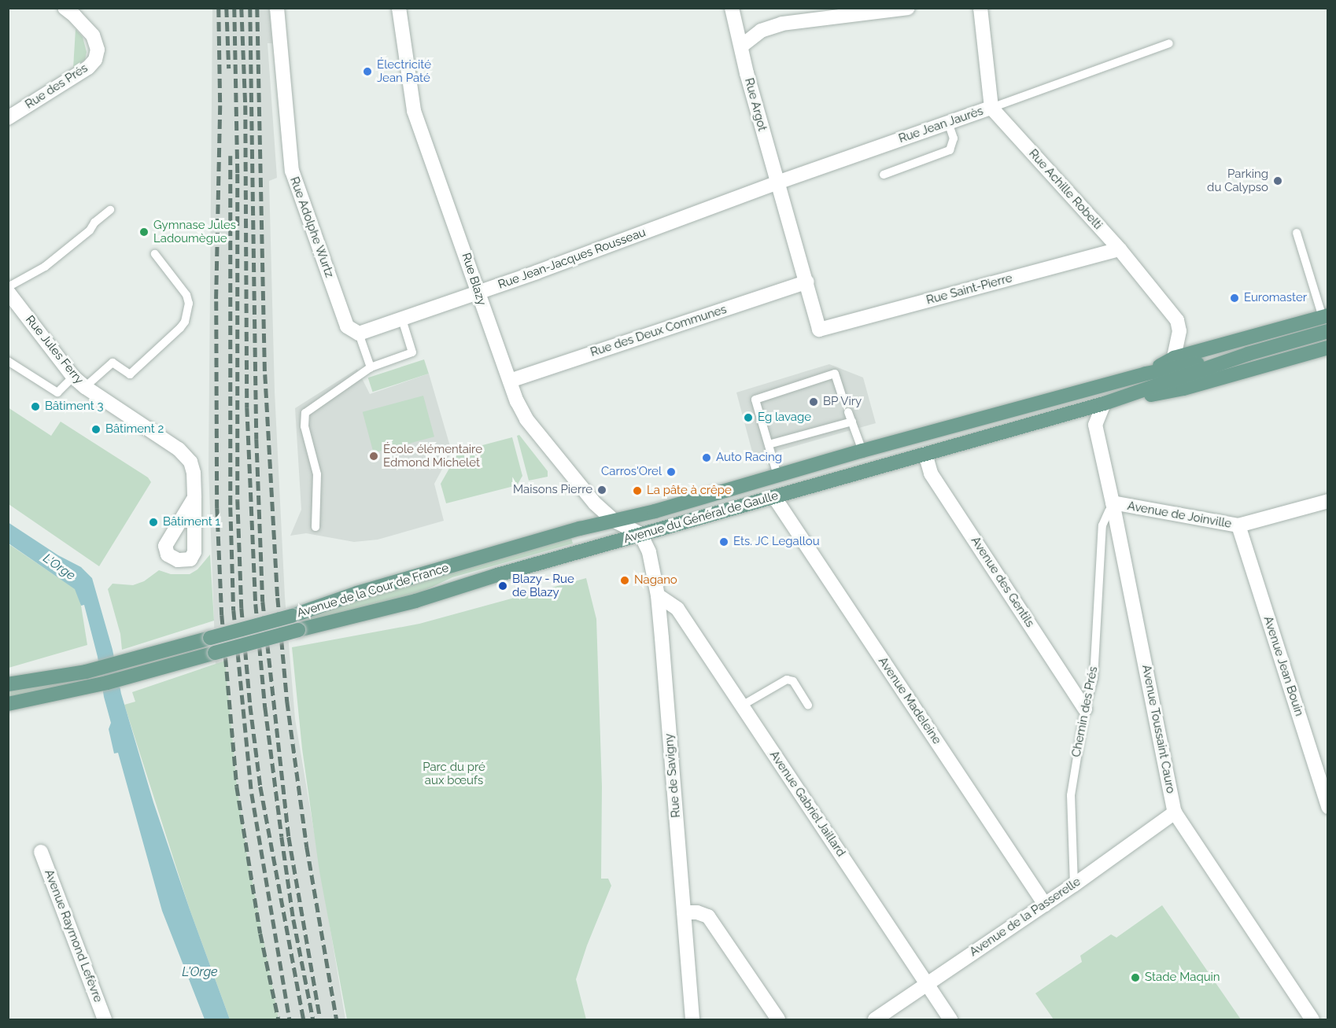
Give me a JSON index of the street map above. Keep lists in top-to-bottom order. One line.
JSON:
{"streets":{"main road":["Avenue du Général de Gaulle","Avenue de la Cour de France"],"street":["Rue des Prés","Rue Argot","Rue Jean Jaurès","Rue Achille Robelti","Rue Adolphe Wurtz","Rue Jean-Jacques Rousseau","Rue Blazy","Rue Saint-Pierre","Rue des Deux Communes","Rue Jules Ferry","Avenue de Joinville","Avenue des Gentils","Avenue Jean Bouin","Avenue Madeleine","Avenue Toussaint Cauro","Rue de Savigny","Avenue Gabriel Jaillard","Avenue de la Passerelle","Avenue Raymond Lefèvre"],"lane":["Chemin des Prés"]},"crossings":[["Rue Argot","Rue Jean Jaurès"],["Rue Argot","Rue Saint-Pierre"],["Rue Argot","Rue des Deux Communes"],["Rue Jean Jaurès","Rue Achille Robelti"],["Rue Jean Jaurès","Rue Jean-Jacques Rousseau"],["Rue Achille Robelti","Rue Saint-Pierre"],["Rue Achille Robelti","Avenue du Général de Gaulle"],["Rue Adolphe Wurtz","Rue Jean-Jacques Rousseau"],["Rue Jean-Jacques Rousseau","Rue Blazy"],["Rue Blazy","Rue des Deux Communes"],["Rue Blazy","Avenue de la Cour de France"],["Avenue de Joinville","Avenue Jean Bouin"],["Avenue de Joinville","Chemin des Prés"],["Avenue de Joinville","Avenue Toussaint Cauro"],["Avenue du Général de Gaulle","Avenue des Gentils"],["Avenue du Général de Gaulle","Avenue de la Cour de France"],["Avenue du Général de Gaulle","Avenue Madeleine"],["Avenue du Général de Gaulle","Avenue Toussaint Cauro"],["Avenue du Général de Gaulle","Rue de Savigny"],["Avenue des Gentils","Chemin des Prés"],["Avenue Madeleine","Avenue de la Passerelle"],["Chemin des Prés","Avenue Toussaint Cauro"],["Chemin des Prés","Avenue de la Passerelle"],["Avenue Toussaint Cauro","Avenue de la Passerelle"],["Rue de Savigny","Avenue Gabriel Jaillard"],["Avenue Gabriel Jaillard","Avenue de la Passerelle"]],"water":["L'Orge"],"parks":["Parc du pré aux bœufs"],"places":["Électricité Jean Paté","Parking du Calypso","Gymnase Jules Ladoumègue","Euromaster","BP Viry","Bâtiment 3","Eg lavage","Bâtiment 2","École élémentaire Edmond Michelet","Auto Racing","Carros'Orel","Maisons Pierre","La pâte à crêpe","Bâtiment 1","Ets. JC Legallou","Nagano","Blazy - Rue de Blazy","Stade Maquin"]}
